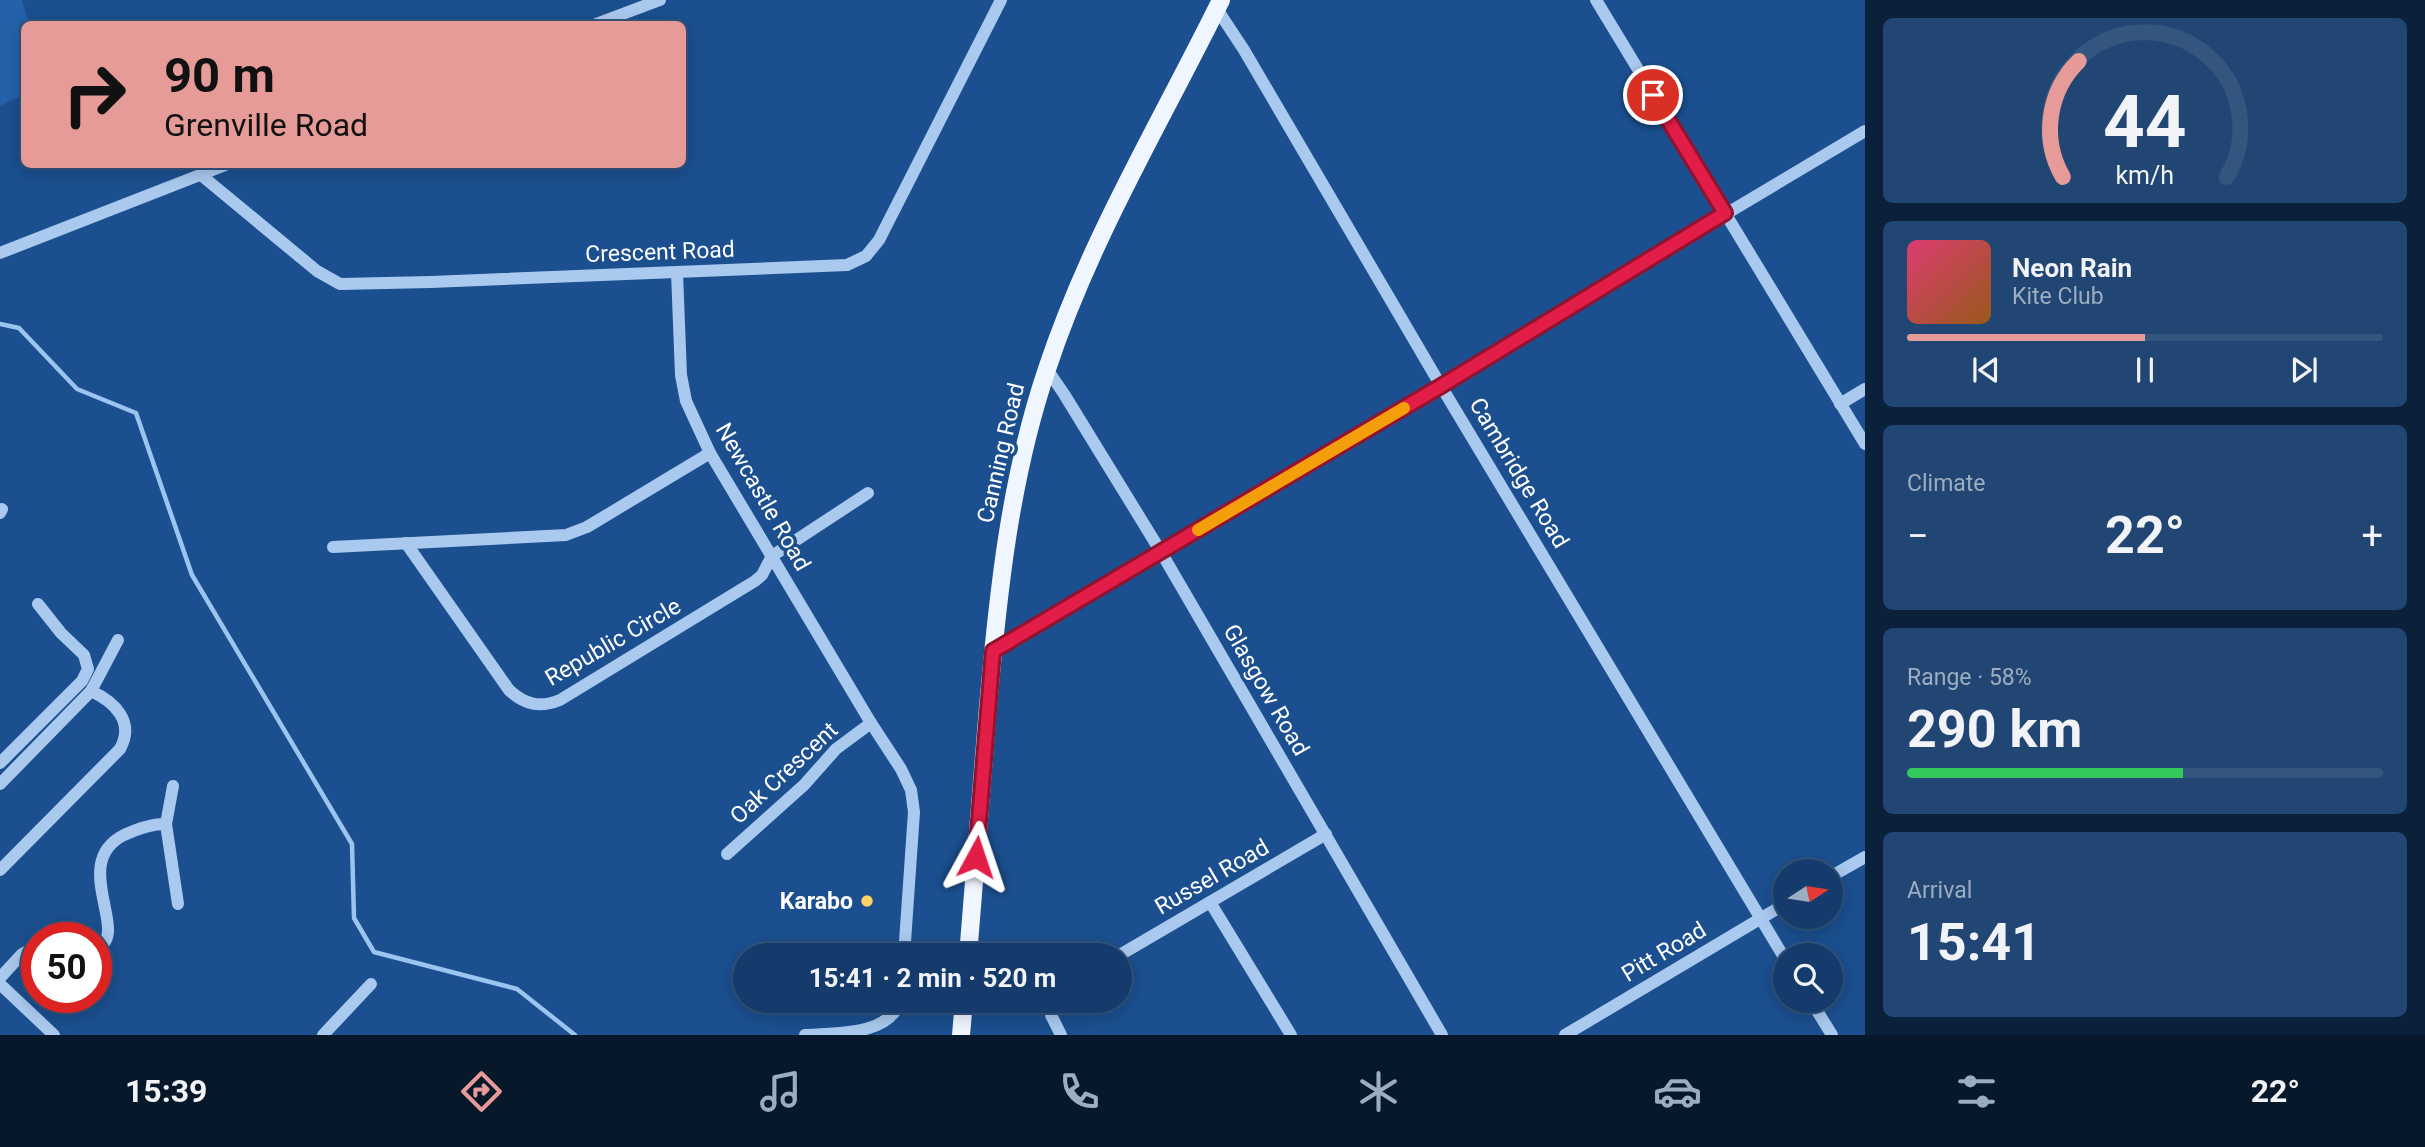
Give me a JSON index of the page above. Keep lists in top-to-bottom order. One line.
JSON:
{"streets":{"main road":["Canning Road"],"street":["Crescent Road","Cambridge Road","Newcastle Road","Republic Circle","Glasgow Road","Oak Crescent","Russel Road","Pitt Road"]},"crossings":[["Crescent Road","Newcastle Road"],["Canning Road","Cambridge Road"],["Canning Road","Glasgow Road"],["Cambridge Road","Pitt Road"],["Newcastle Road","Republic Circle"],["Newcastle Road","Oak Crescent"],["Glasgow Road","Russel Road"]],"places":["Karabo"],"north":"right","page":{"turn":["90 m","Grenville Road"],"song":["Neon Rain","Kite Club"],"tile":["Climate",["Range · 58%","290 km"],["Arrival","15:41"]],"heat":["−","22°","+"],"limit":"50","trip":"15:41 · 2 min · 520 m","tabs":["15:39","22°"],"gauge":["44","km/h"]}}
